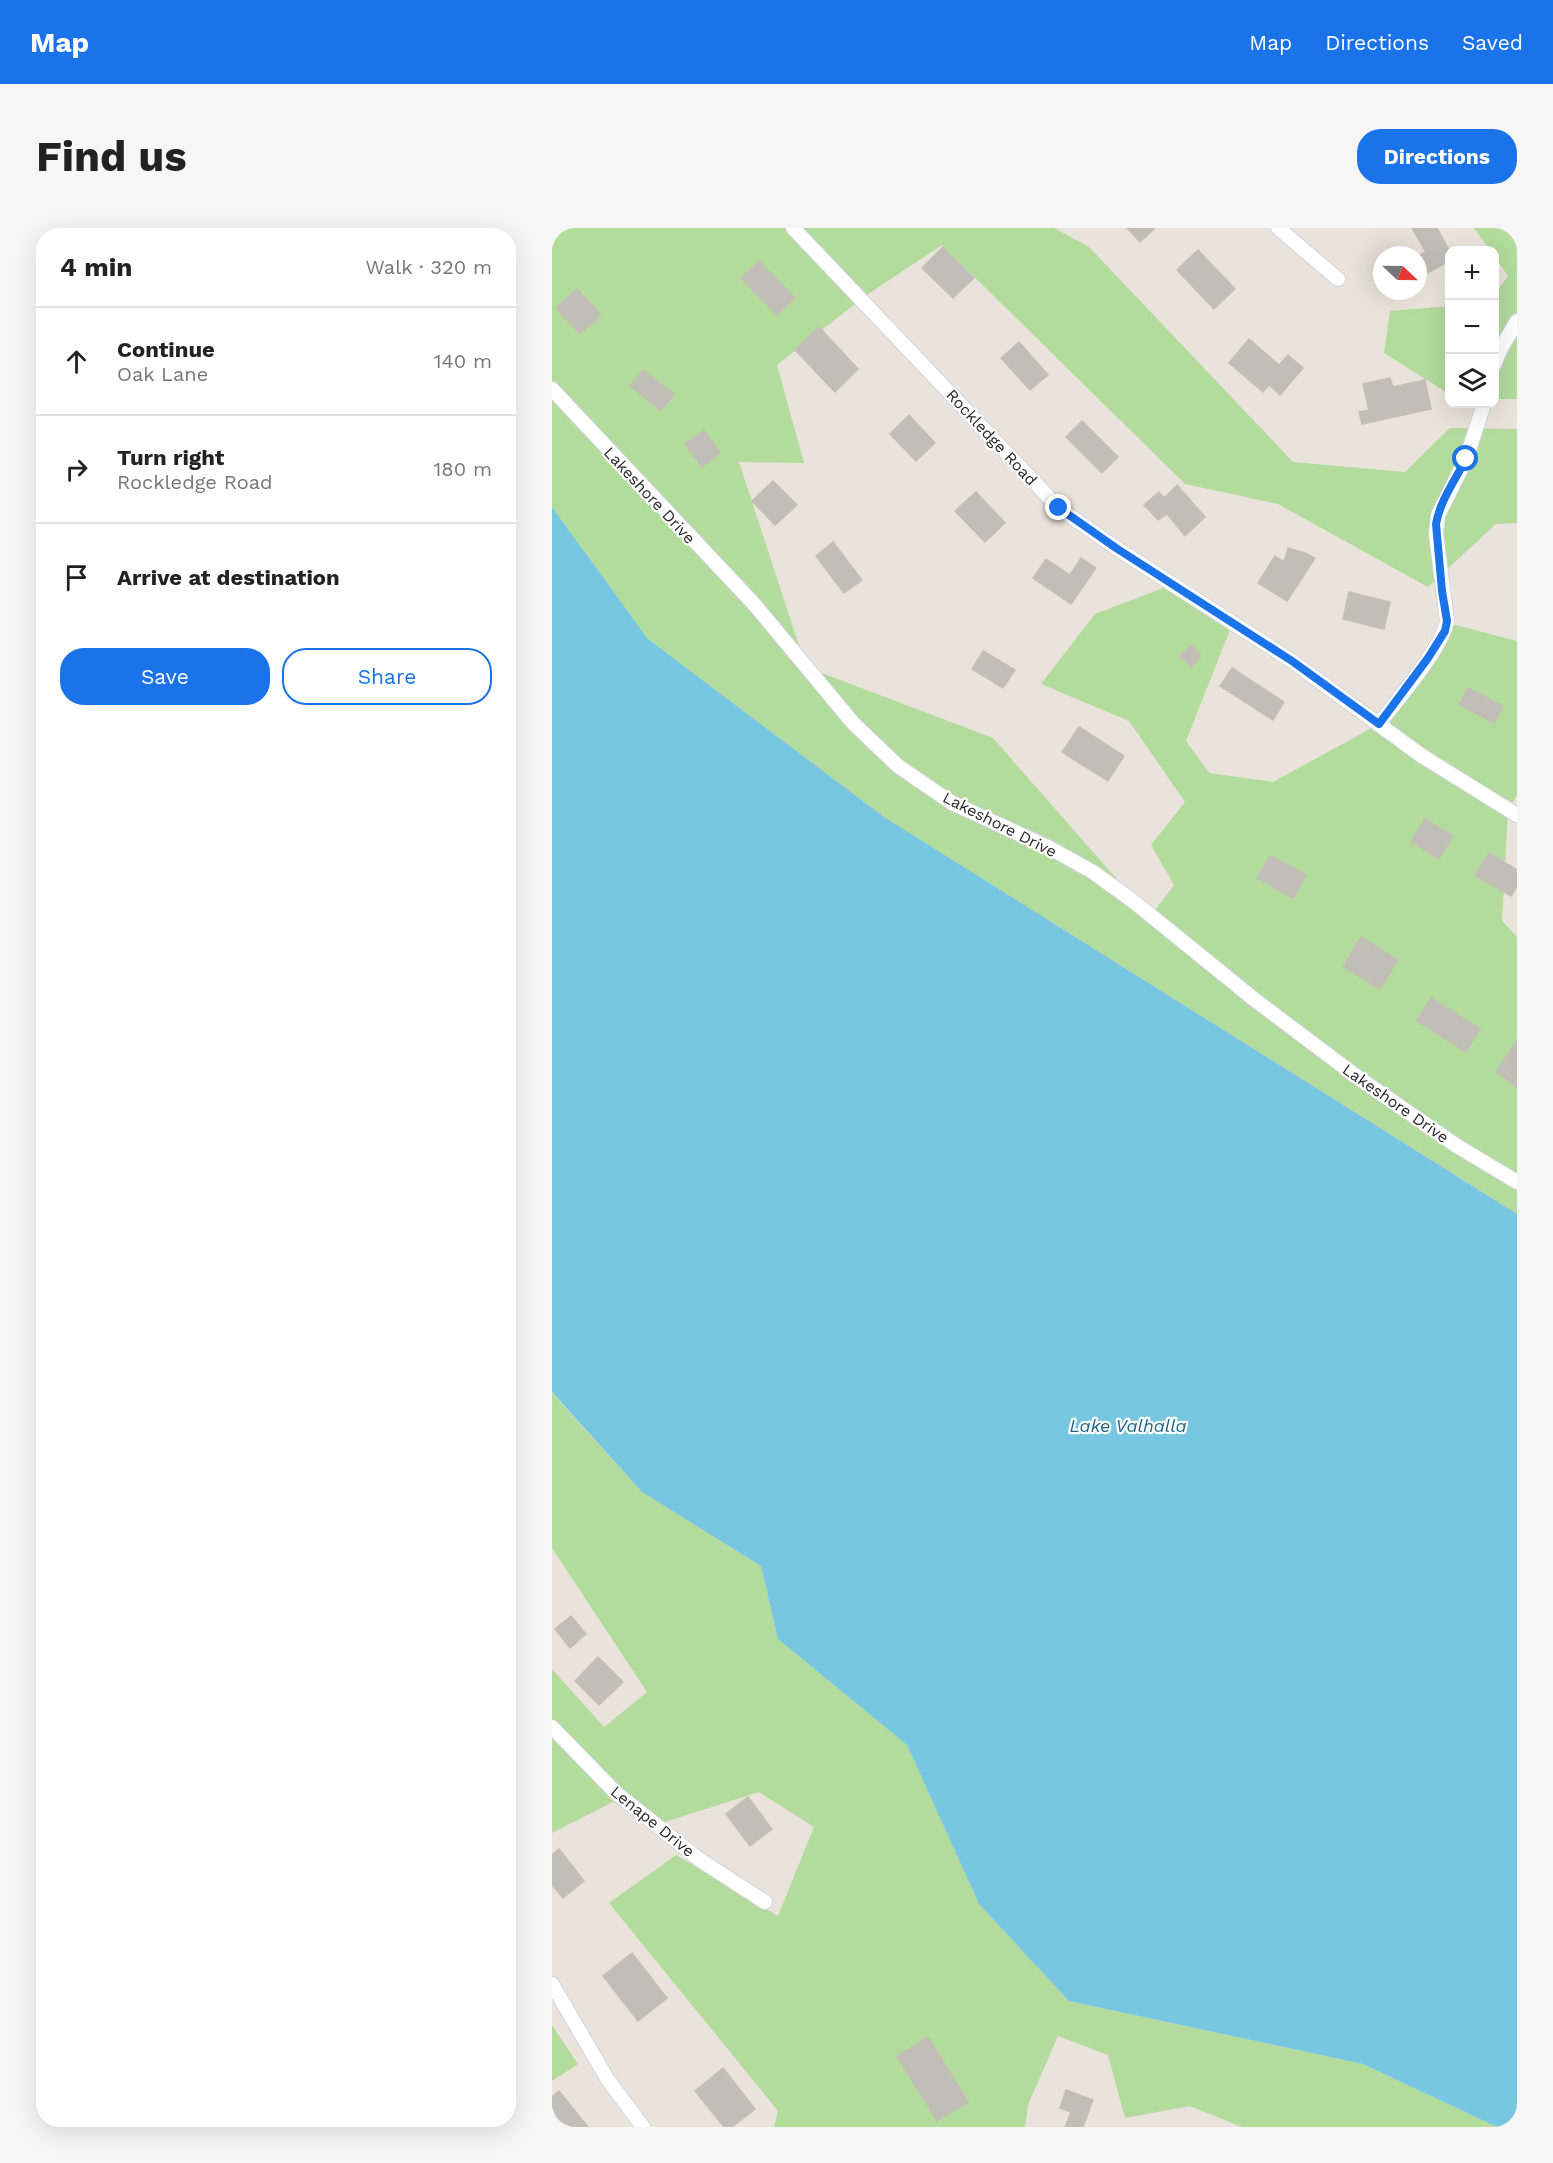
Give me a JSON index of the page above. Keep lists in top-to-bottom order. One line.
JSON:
{"streets":{"street":["Rockledge Road","Lakeshore Drive","Lenape Drive"]},"water":["Lake Valhalla"],"north":"right","page":{"header":"Map","nav":["Map","Directions","Saved"],"buttons":["Directions",["Save","Share"]],"title":"Find us","heading":["4 min","Walk · 320 m"],"map_buttons":["+","−"],"list":[["Continue","Oak Lane","140 m"],["Turn right","Rockledge Road","180 m"],"Arrive at destination"]}}
